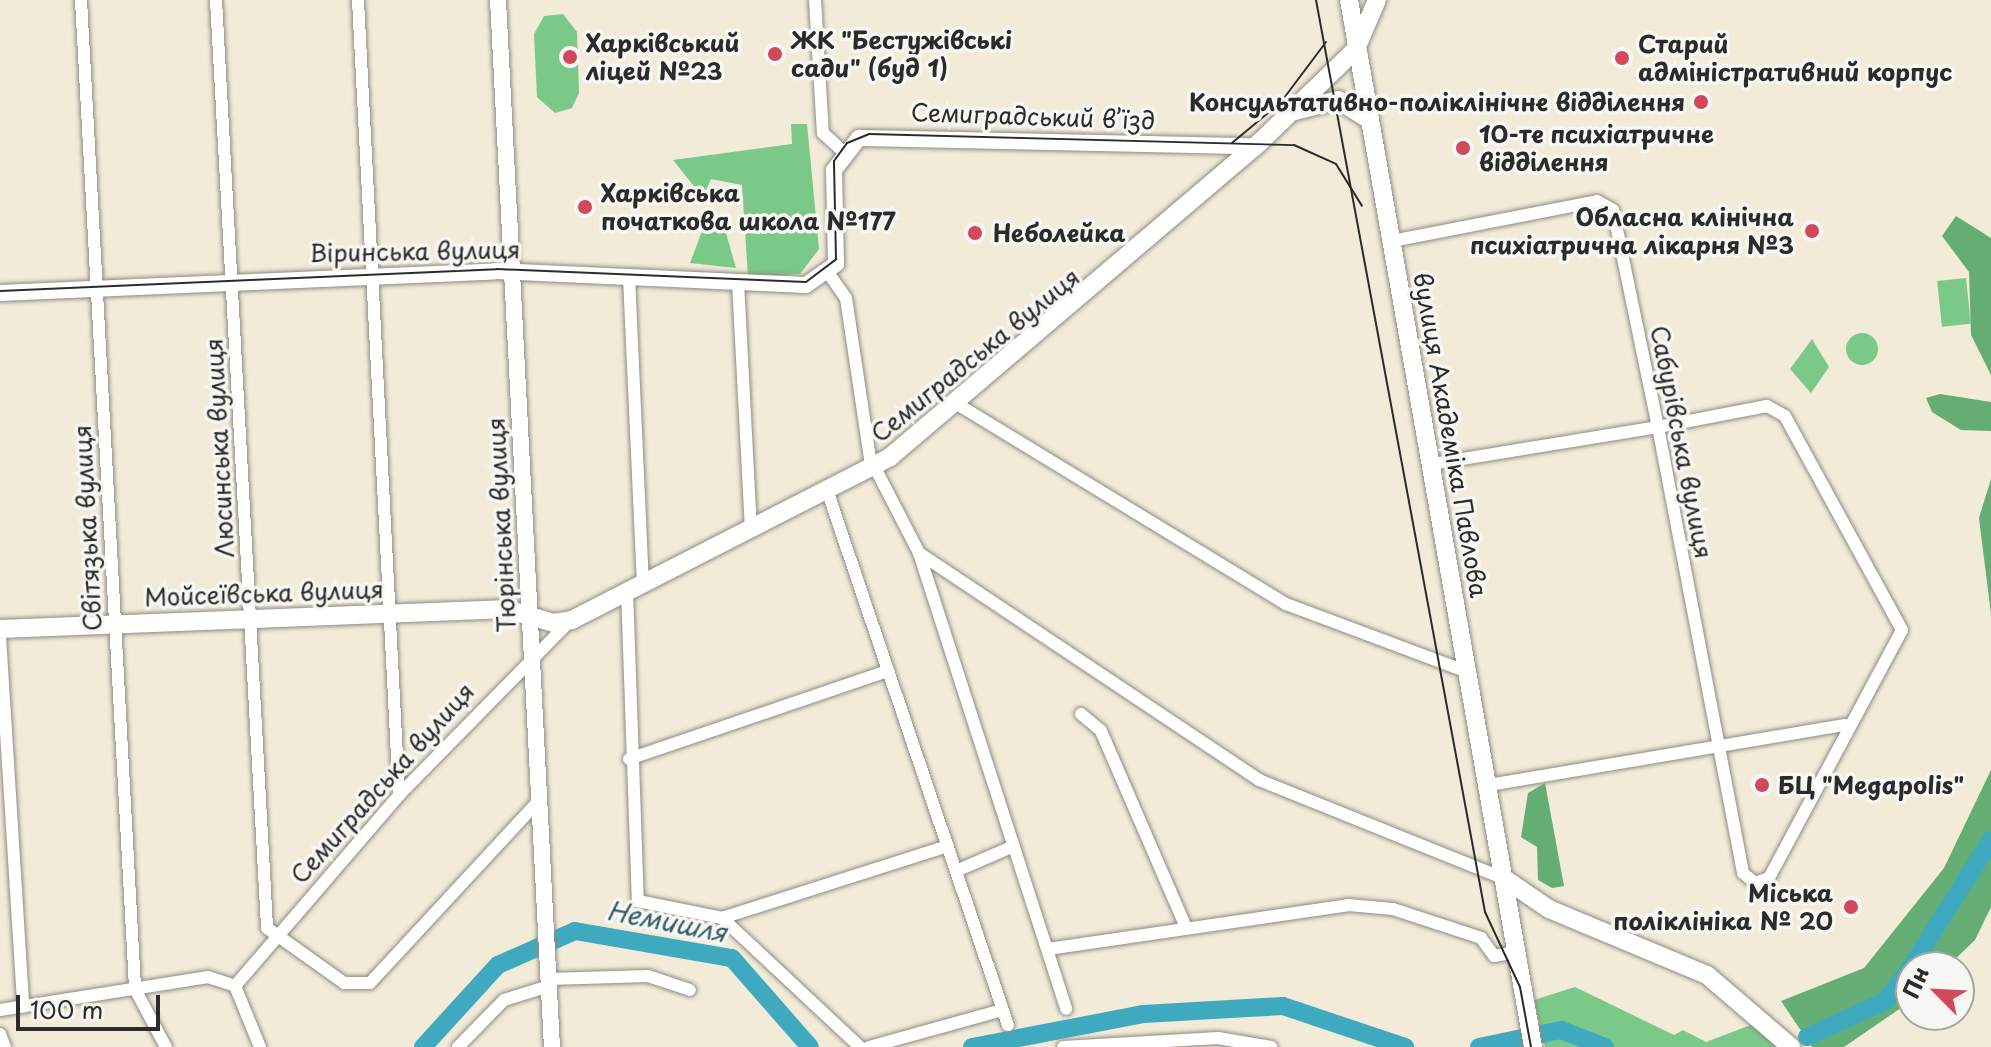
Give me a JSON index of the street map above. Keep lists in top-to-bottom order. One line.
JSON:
{"streets":{"main road":["Семиградський в’їзд","Віринська вулиця","Семиградська вулиця","вулиця Академіка Павлова","Тюрінська вулиця","Мойсеївська вулиця"],"street":["Сабурівська вулиця","Люсинська вулиця","Світязька вулиця"]},"crossings":[["Семиградський в’їзд","Семиградська вулиця"],["Віринська вулиця","Люсинська вулиця"],["Віринська вулиця","Тюрінська вулиця"],["Віринська вулиця","Світязька вулиця"],["Семиградська вулиця","вулиця Академіка Павлова"],["Семиградська вулиця","Люсинська вулиця"],["Семиградська вулиця","Тюрінська вулиця"],["вулиця Академіка Павлова","Сабурівська вулиця"],["Люсинська вулиця","Мойсеївська вулиця"],["Тюрінська вулиця","Мойсеївська вулиця"],["Світязька вулиця","Мойсеївська вулиця"]],"water":["Немишля"],"places":["ЖК \"Бестужівські сади\" (буд 1)","Харківський ліцей №23","Старий адміністративний корпус","Консультативно-поліклінічне відділення","10-те психіатричне відділення","Харківська початкова школа №177","Обласна клінічна психіатрична лікарня №3","Неболейка","БЦ \"Megapolis\"","Міська поліклініка № 20"],"scale_bar":"100 m","north":"top left"}
